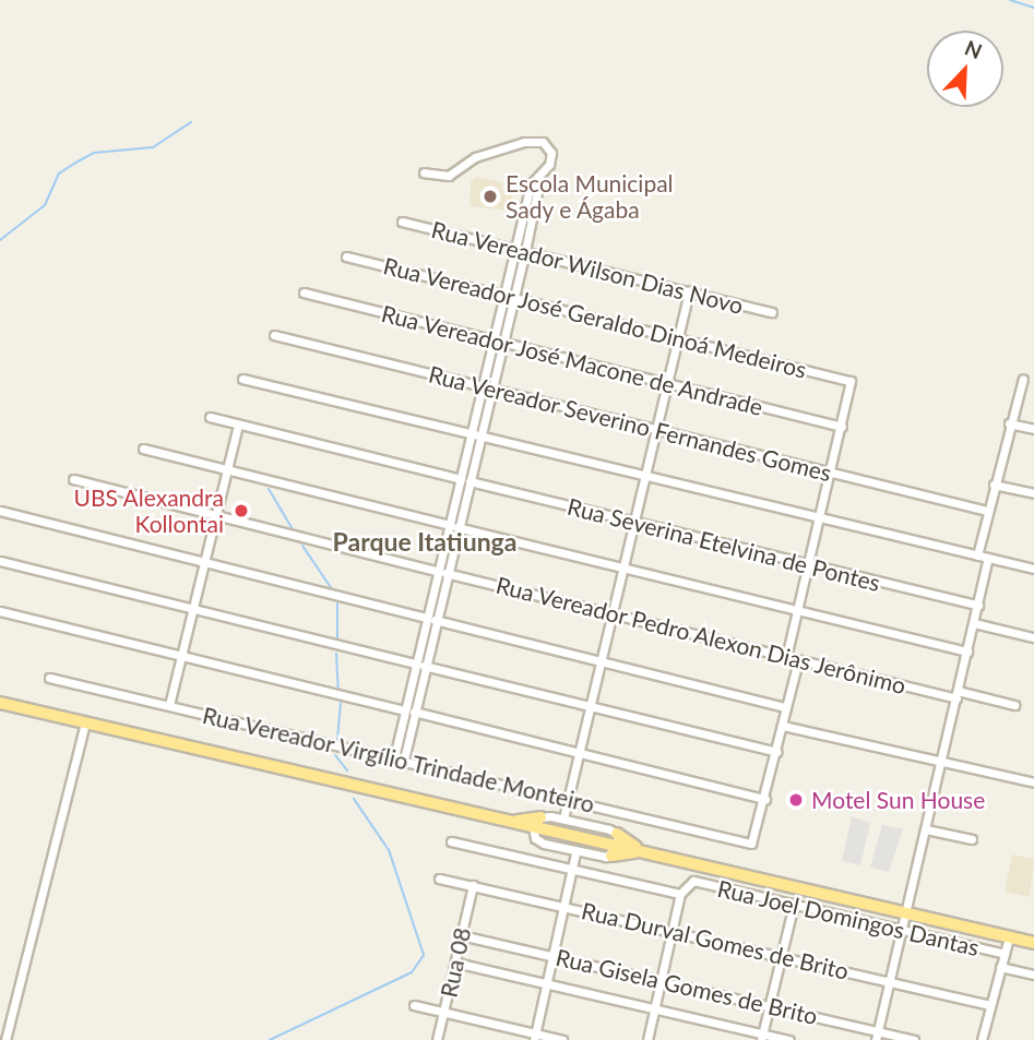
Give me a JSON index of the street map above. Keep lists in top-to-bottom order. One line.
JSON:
{"streets":{"street":["Rua Vereador Wilson Dias Novo","Rua Vereador José Geraldo Dinoá Medeiros","Rua Vereador José Macone de Andrade","Rua Vereador Severino Fernandes Gomes","Rua Severina Etelvina de Pontes","Rua Vereador Pedro Alexon Dias Jerônimo","Rua Vereador Virgílio Trindade Monteiro","Rua Joel Domingos Dantas","Rua Durval Gomes de Brito","Rua 08","Rua Gisela Gomes de Brito"]},"crossings":[["Rua Vereador José Geraldo Dinoá Medeiros","Rua Vereador José Macone de Andrade"],["Rua Durval Gomes de Brito","Rua 08"],["Rua 08","Rua Gisela Gomes de Brito"]],"districts":["Parque Itatiunga"],"places":["Escola Municipal Sady e Ágaba","UBS Alexandra Kollontai","Motel Sun House"],"north":"top right"}
